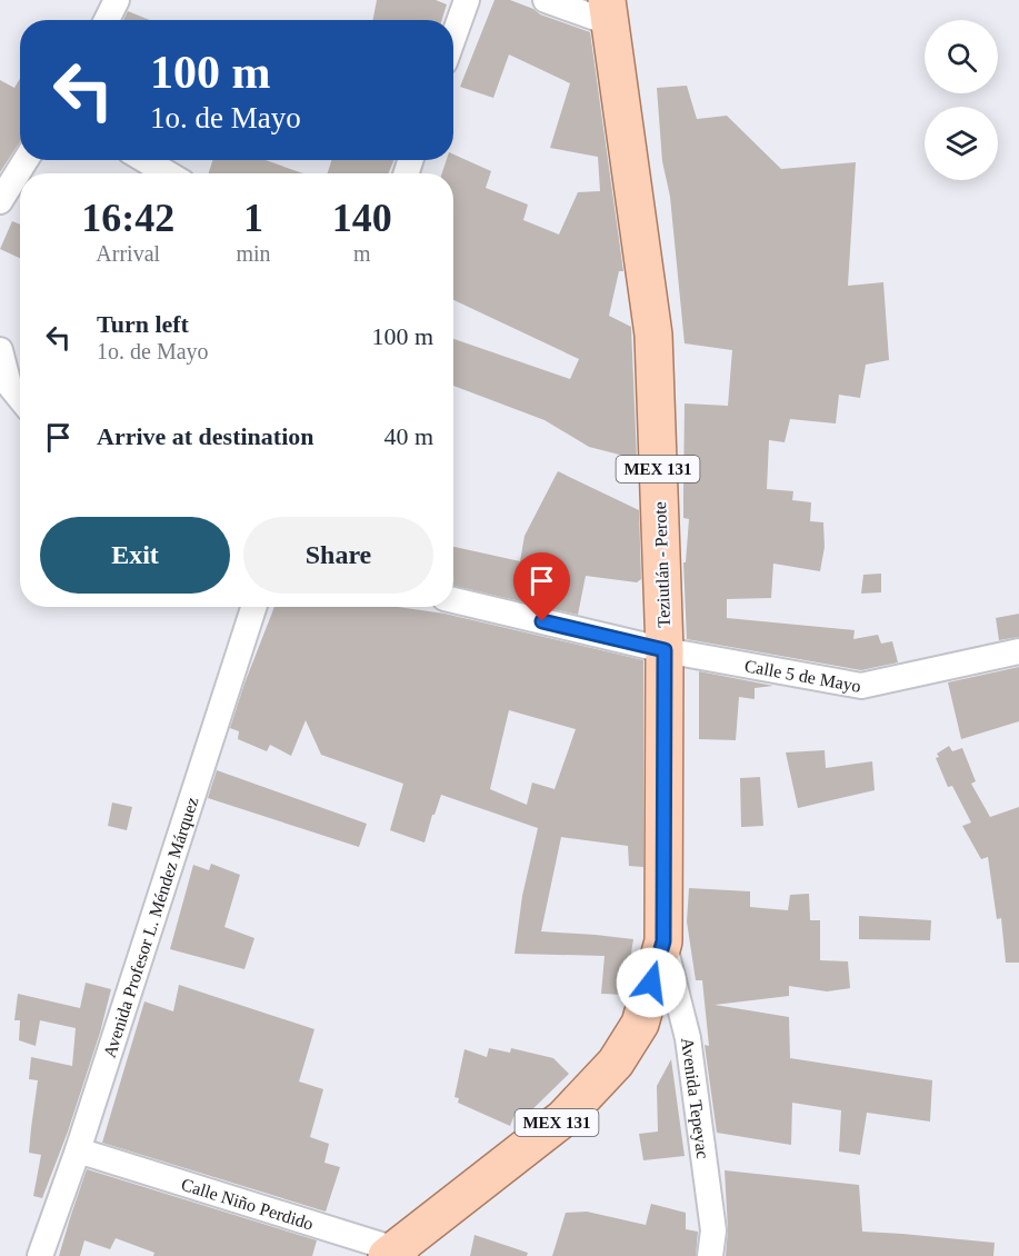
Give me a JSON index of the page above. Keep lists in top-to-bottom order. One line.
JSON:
{"streets":{"main road":["MEX 131","Teziutlán - Perote"],"street":["Calle 5 de Mayo","Avenida Profesor L. Méndez Márquez","Avenida Tepeyac","Calle Niño Perdido"]},"crossings":[["Teziutlán - Perote","Calle 5 de Mayo"],["Teziutlán - Perote","Avenida Tepeyac"],["Teziutlán - Perote","Calle Niño Perdido"],["Avenida Profesor L. Méndez Márquez","Calle Niño Perdido"]],"page":{"turn":["100 m","1o. de Mayo"],"eta":["16:42","Arrival","1","min","140","m"],"list":[{"name":"Turn left","note":"1o. de Mayo","value":"100 m"},{"name":"Arrive at destination","value":"40 m"}],"buttons":["Exit","Share"]}}
